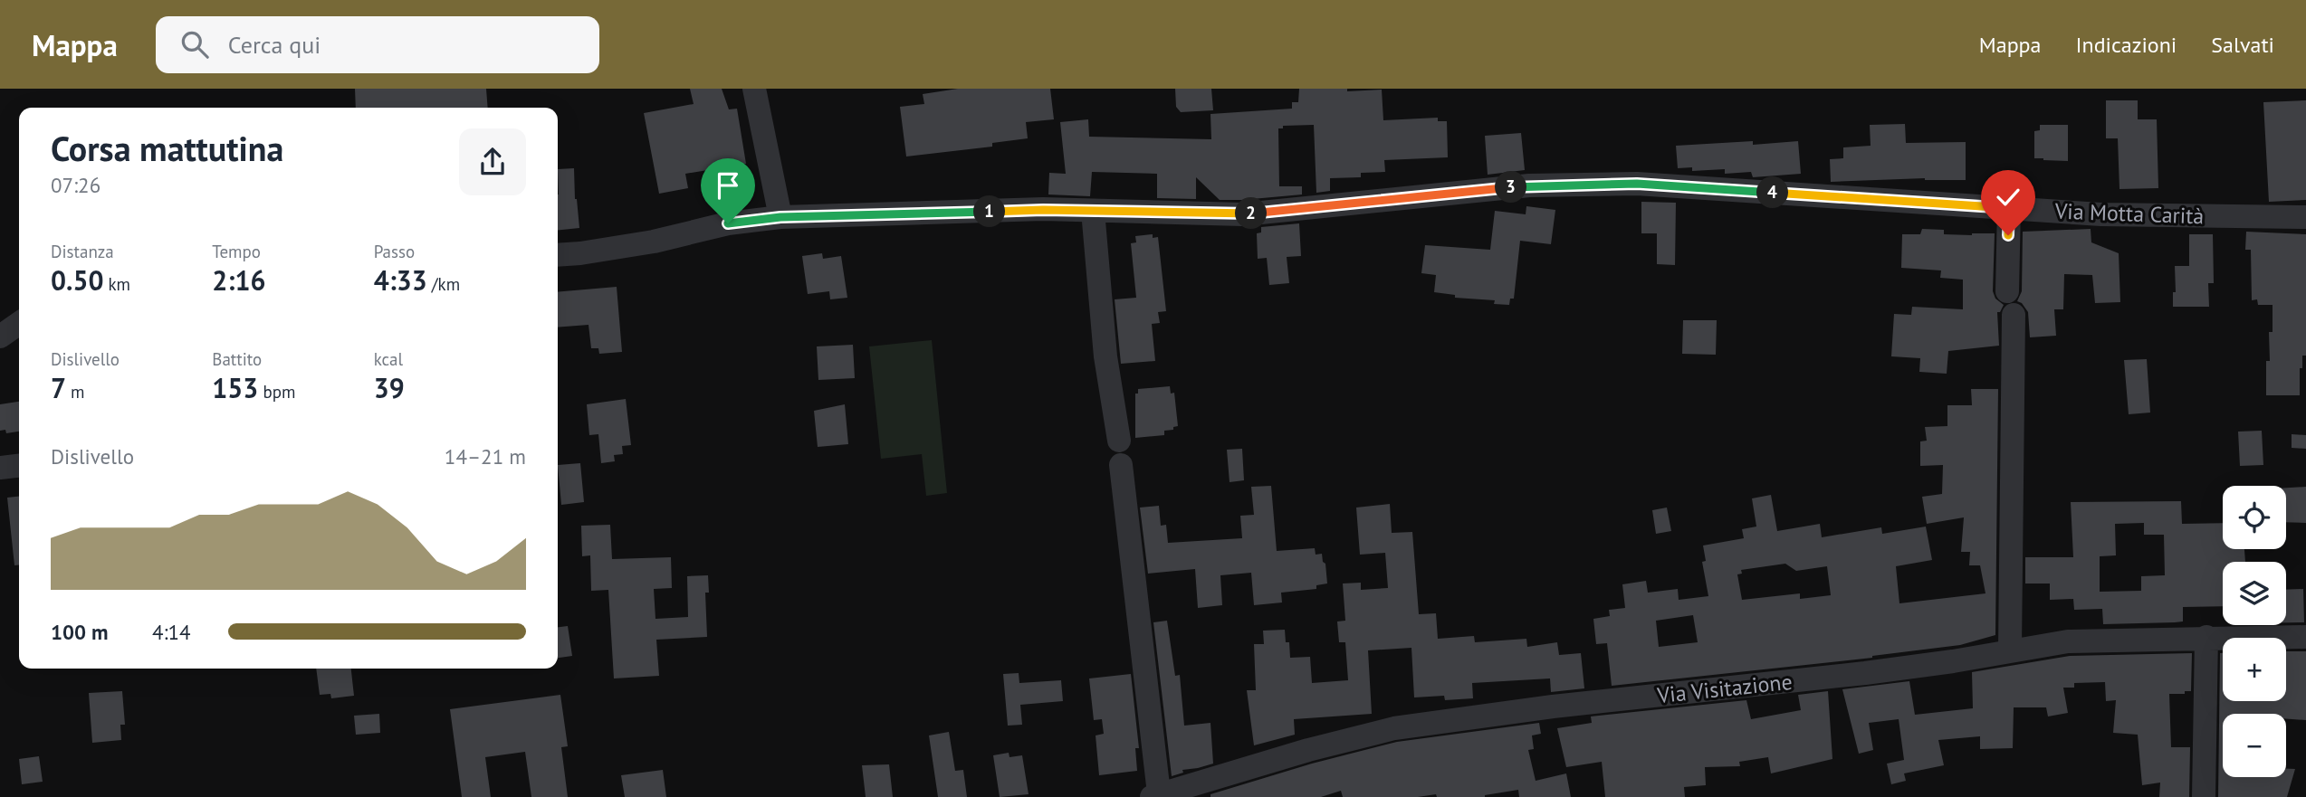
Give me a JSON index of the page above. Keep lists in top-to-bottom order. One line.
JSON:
{"streets":{"street":["Via Motta Carità","Via Visitazione"]},"page":{"header":"Mappa","search":"Cerca qui","nav":["Mappa","Indicazioni","Salvati"],"heading":["Corsa mattutina","07:26"],"pins":["3","4","1","2"],"stats":[["Distanza","0.50 km"],["Tempo","2:16"],["Passo","4:33 /km"],["Dislivello","7 m"],["Battito","153 bpm"],["kcal","39"]],"chart":["Dislivello","14–21 m"],"map_buttons":["+","−"],"list":[{"name":"100 m","note":"4:14"}]}}
